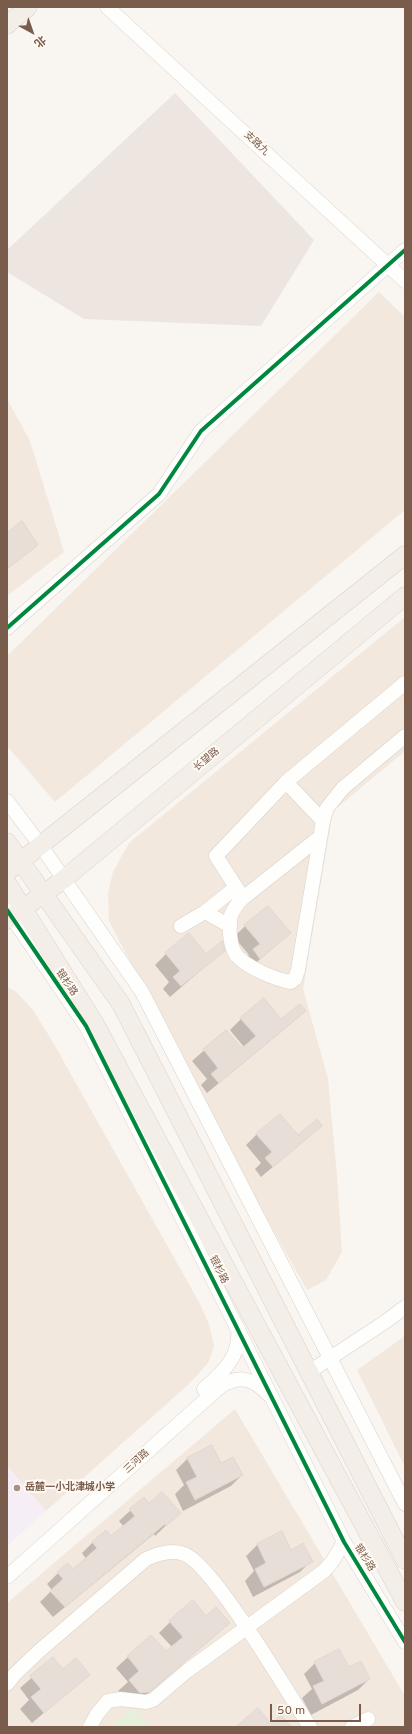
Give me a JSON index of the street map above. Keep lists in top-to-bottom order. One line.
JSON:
{"streets":{"main road":["长望路","银杉路"],"street":["支路九","三河路"]},"crossings":[["长望路","银杉路"],["银杉路","三河路"]],"places":["岳麓一小北津城小学"],"scale_bar":"50 m","north":"bottom right"}
